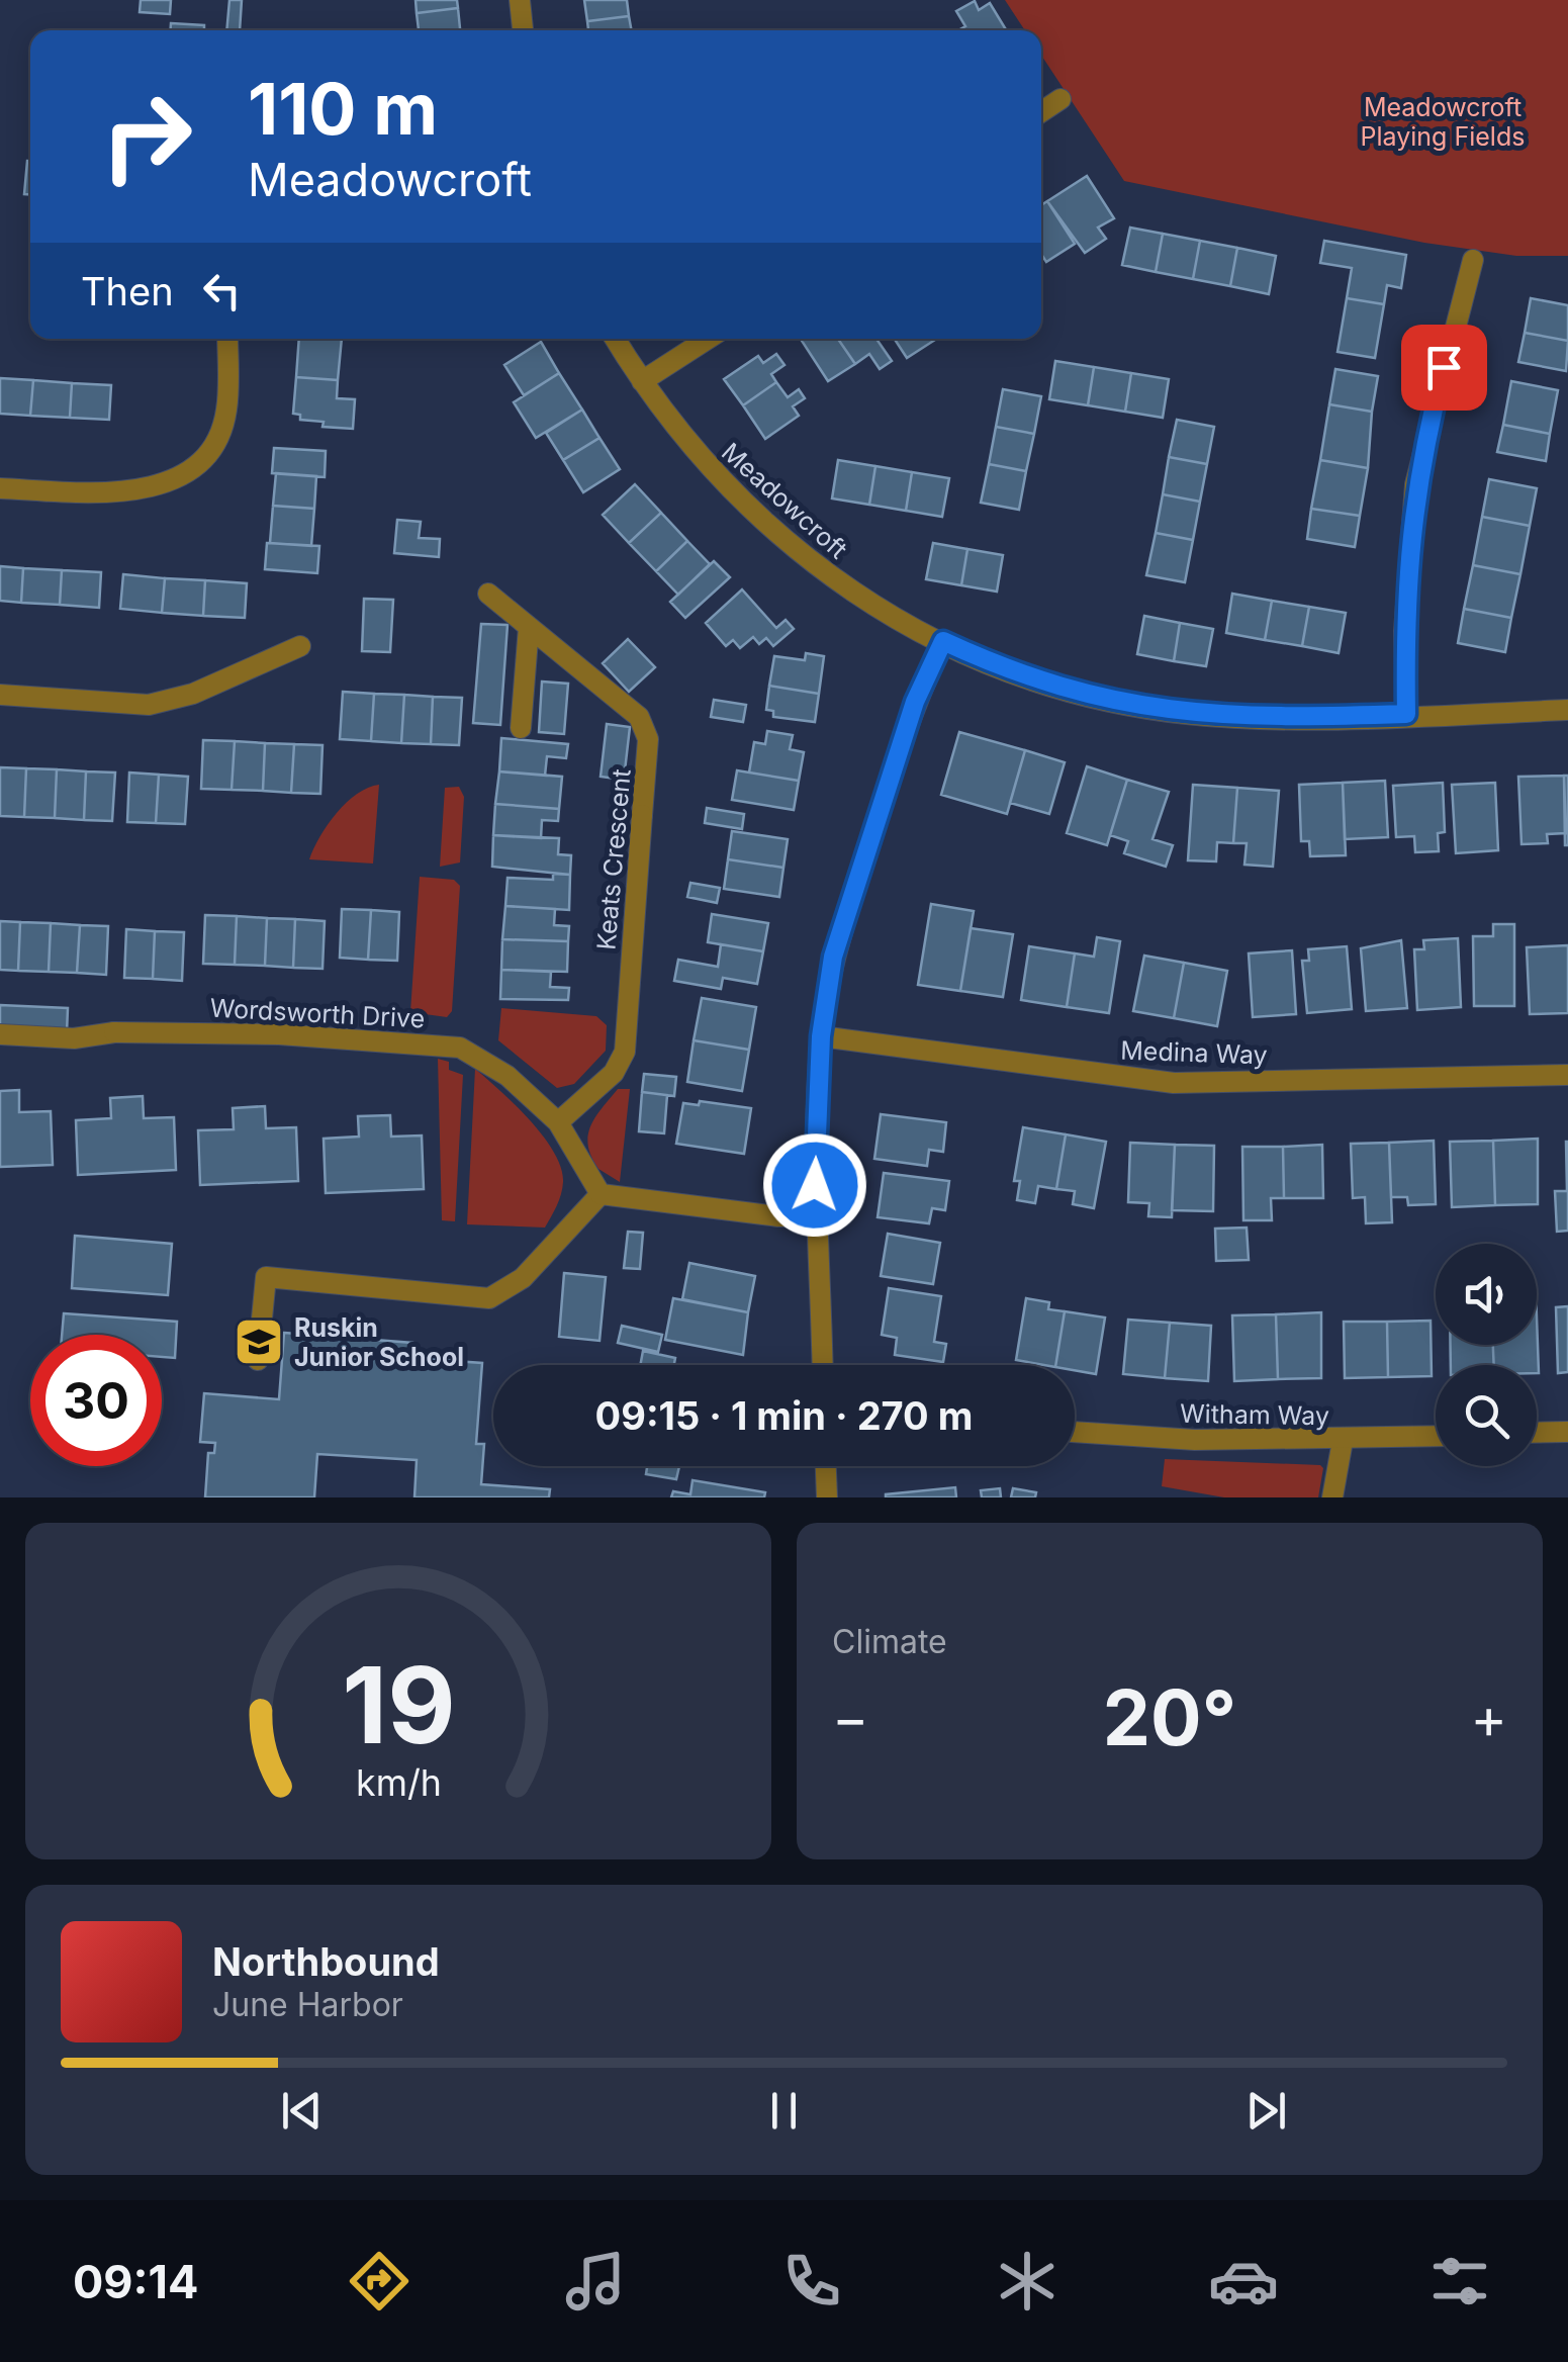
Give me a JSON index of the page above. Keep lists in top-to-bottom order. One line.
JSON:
{"streets":{"street":["Meadowcroft","Keats Crescent","Wordsworth Drive","Medina Way","Witham Way"]},"crossings":[["Keats Crescent","Wordsworth Drive"]],"parks":["Meadowcroft Playing Fields"],"places":{"school or university":["Ruskin Junior School"]},"page":{"turn":["110 m","Meadowcroft"],"then":"Then","limit":"30","trip":"09:15 · 1 min · 270 m","tile":"Climate","heat":["−","20°","+"],"song":["Northbound","June Harbor"],"tabs":"09:14","gauge":["19","km/h"]}}
